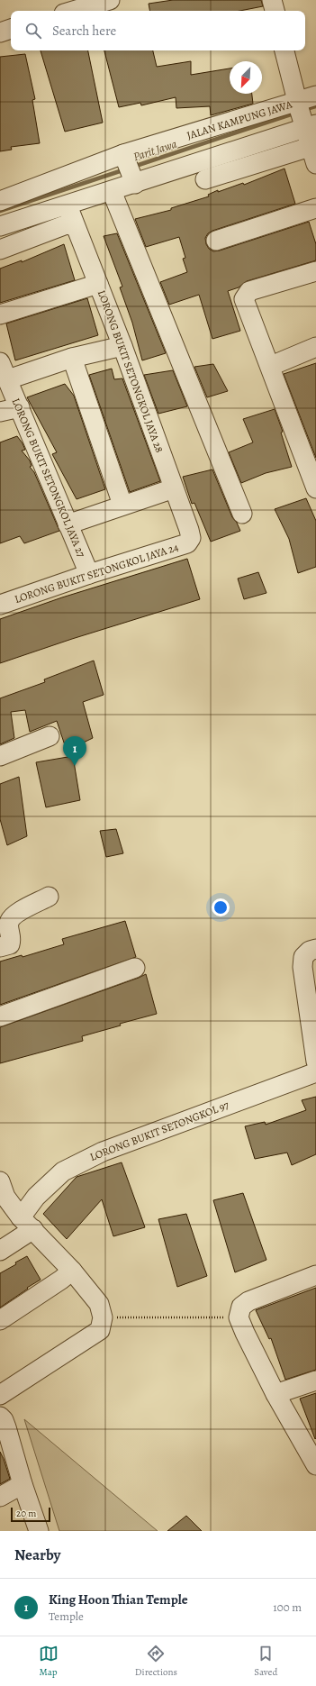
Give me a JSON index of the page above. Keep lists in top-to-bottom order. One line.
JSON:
{"streets":{"street":["JALAN KAMPUNG JAWA","LORONG BUKIT SETONGKOL JAYA 28","LORONG BUKIT SETONGKOL JAYA 27","LORONG BUKIT SETONGKOL JAYA 24","LORONG BUKIT SETONGKOL 97"]},"crossings":[["JALAN KAMPUNG JAWA","LORONG BUKIT SETONGKOL JAYA 28"],["LORONG BUKIT SETONGKOL JAYA 28","LORONG BUKIT SETONGKOL JAYA 24"],["LORONG BUKIT SETONGKOL JAYA 27","LORONG BUKIT SETONGKOL JAYA 24"]],"water":["Parit Jawa"],"scale_bar":"20 m","north":"bottom left","page":{"search":"Search here","pins":"1","scale":"20 m","heading":"Nearby","list":[{"mark":"1","name":"King Hoon Thian Temple","note":"Temple","value":"100 m"}],"nav":["Map","Directions","Saved"]}}
